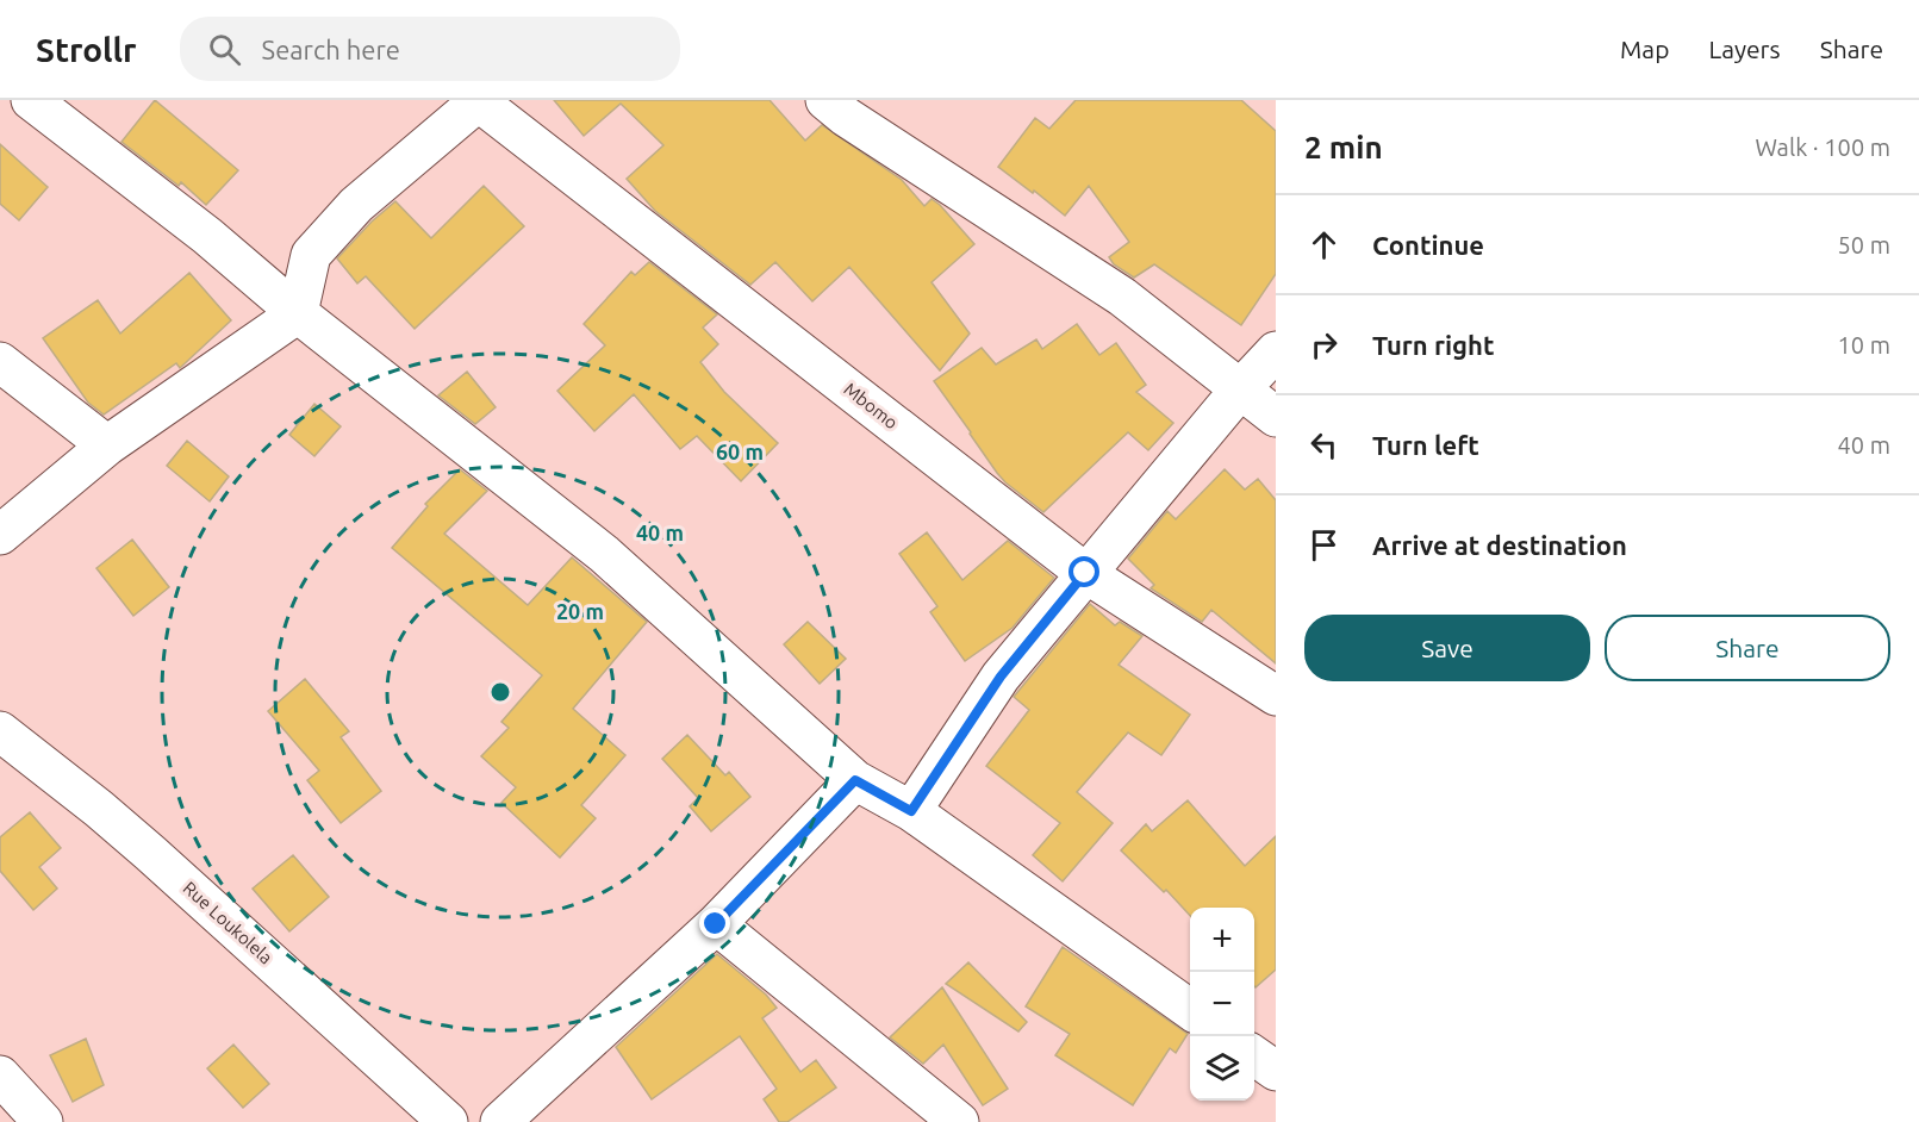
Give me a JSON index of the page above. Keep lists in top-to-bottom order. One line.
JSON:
{"streets":{"street":["Mbomo","Rue Loukolela"]},"page":{"header":"Strollr","search":"Search here","nav":["Map","Layers","Share"],"heading":["2 min","Walk · 100 m"],"list":[["Continue","50 m"],["Turn right","10 m"],["Turn left","40 m"],"Arrive at destination"],"buttons":["Save","Share"],"map_buttons":["+","−"]},"rings":["60 m","40 m","20 m"]}
